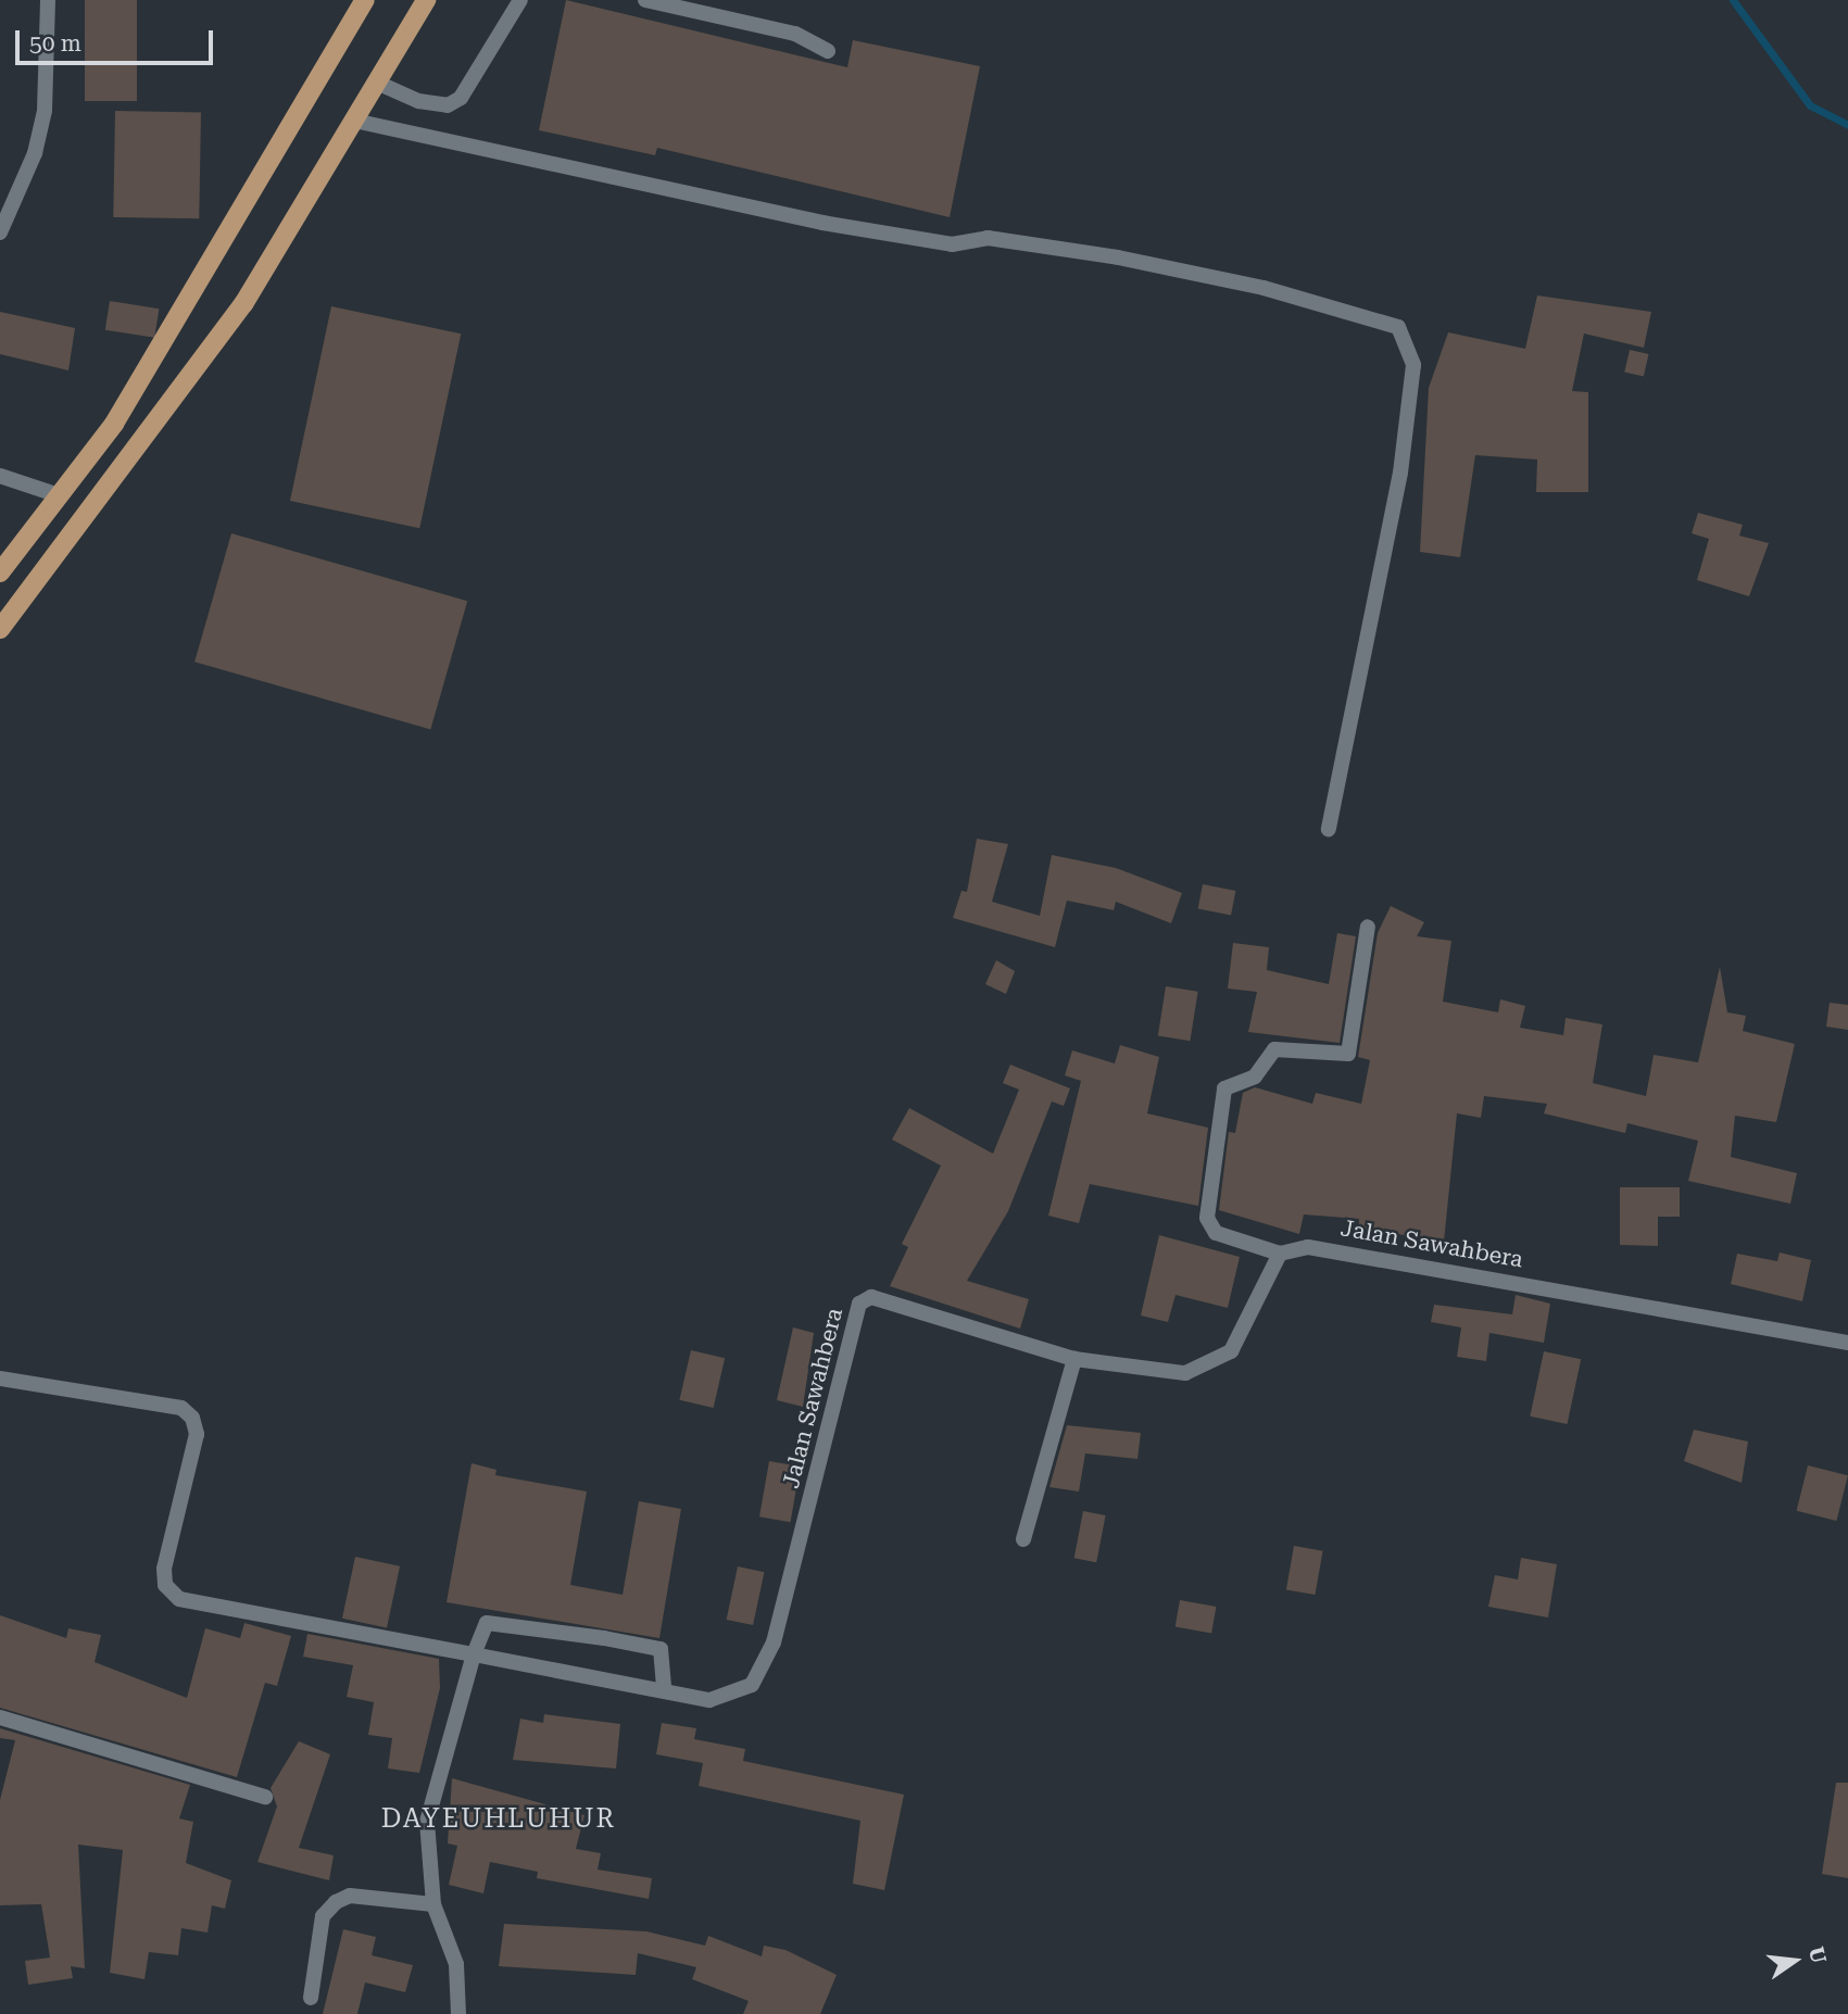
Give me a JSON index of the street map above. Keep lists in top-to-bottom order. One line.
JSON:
{"streets":{"street":["Jalan Sawahbera"]},"districts":["DAYEUHLUHUR"],"scale_bar":"50 m","north":"right"}
